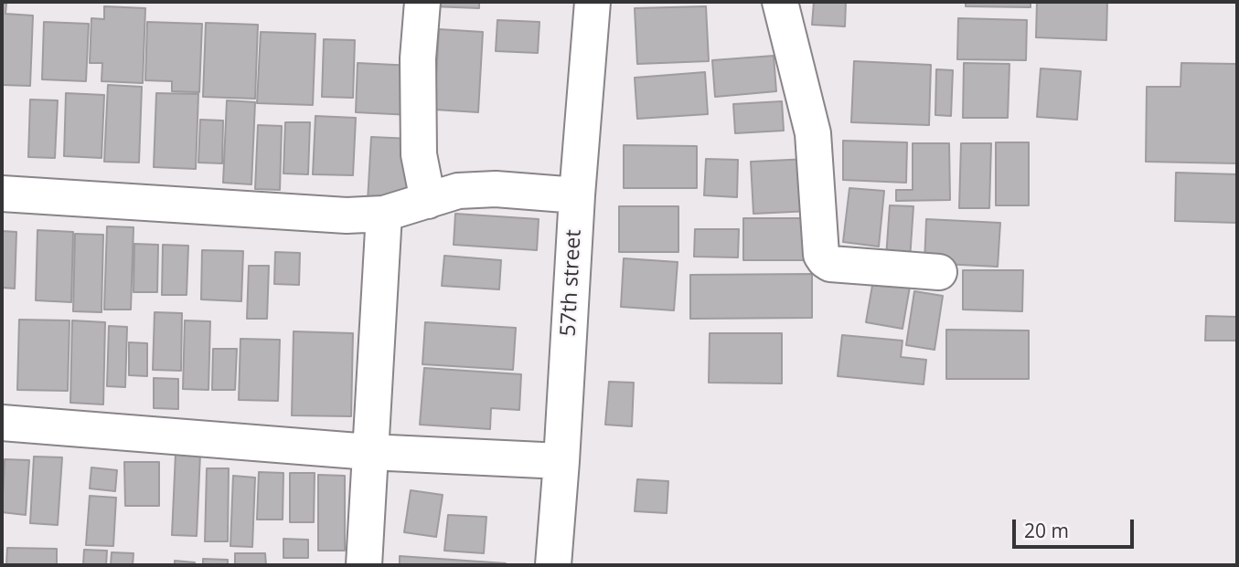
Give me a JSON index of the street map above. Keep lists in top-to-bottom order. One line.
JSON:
{"streets":{"street":["57th street"]},"scale_bar":"20 m"}
